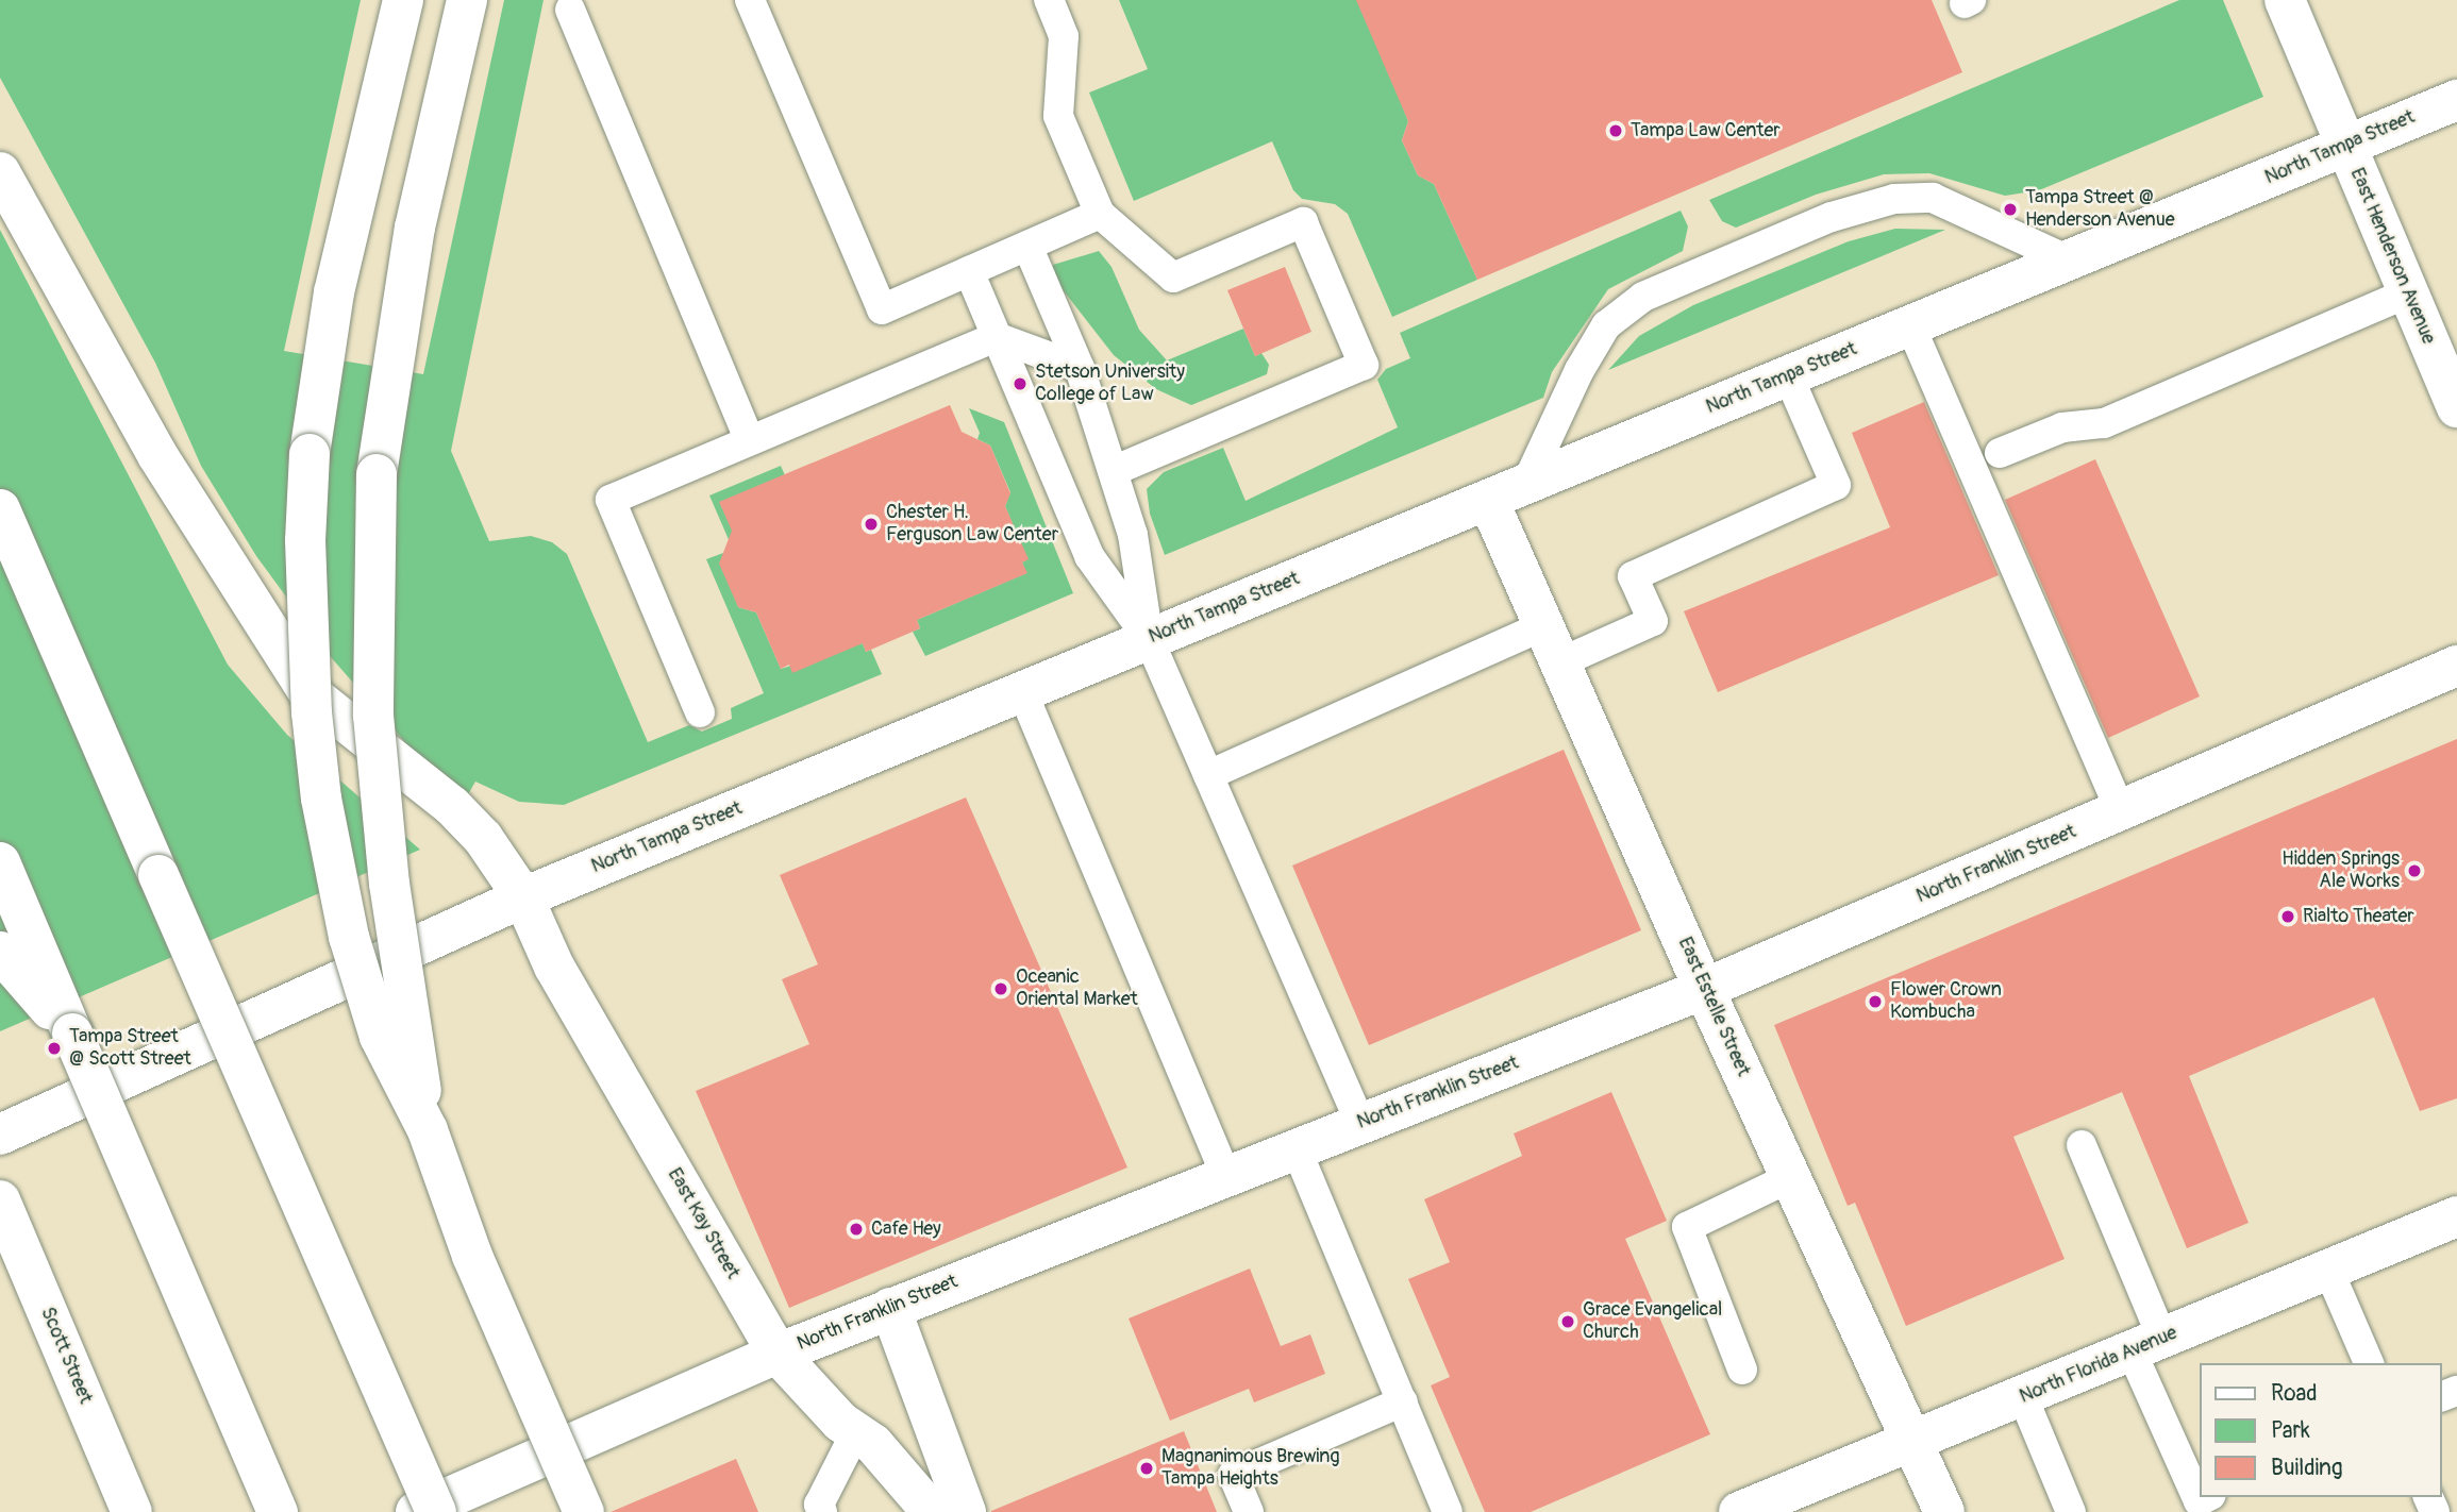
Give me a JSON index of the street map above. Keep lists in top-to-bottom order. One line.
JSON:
{"streets":{"main road":["North Tampa Street","East Henderson Avenue","North Franklin Street","East Estelle Street","East Kay Street","Scott Street","North Florida Avenue"]},"crossings":[["North Tampa Street","East Henderson Avenue"],["North Tampa Street","East Estelle Street"],["North Tampa Street","East Kay Street"],["North Franklin Street","East Estelle Street"],["North Franklin Street","East Kay Street"],["East Estelle Street","North Florida Avenue"]],"places":["Tampa Law Center","Tampa Street @ Henderson Avenue","Stetson University College of Law","Chester H. Ferguson Law Center","Hidden Springs Ale Works","Rialto Theater","Oceanic Oriental Market","Flower Crown Kombucha","Tampa Street @ Scott Street","Cafe Hey","Grace Evangelical Church","Magnanimous Brewing Tampa Heights"],"legend":["Road","Park","Building"]}
